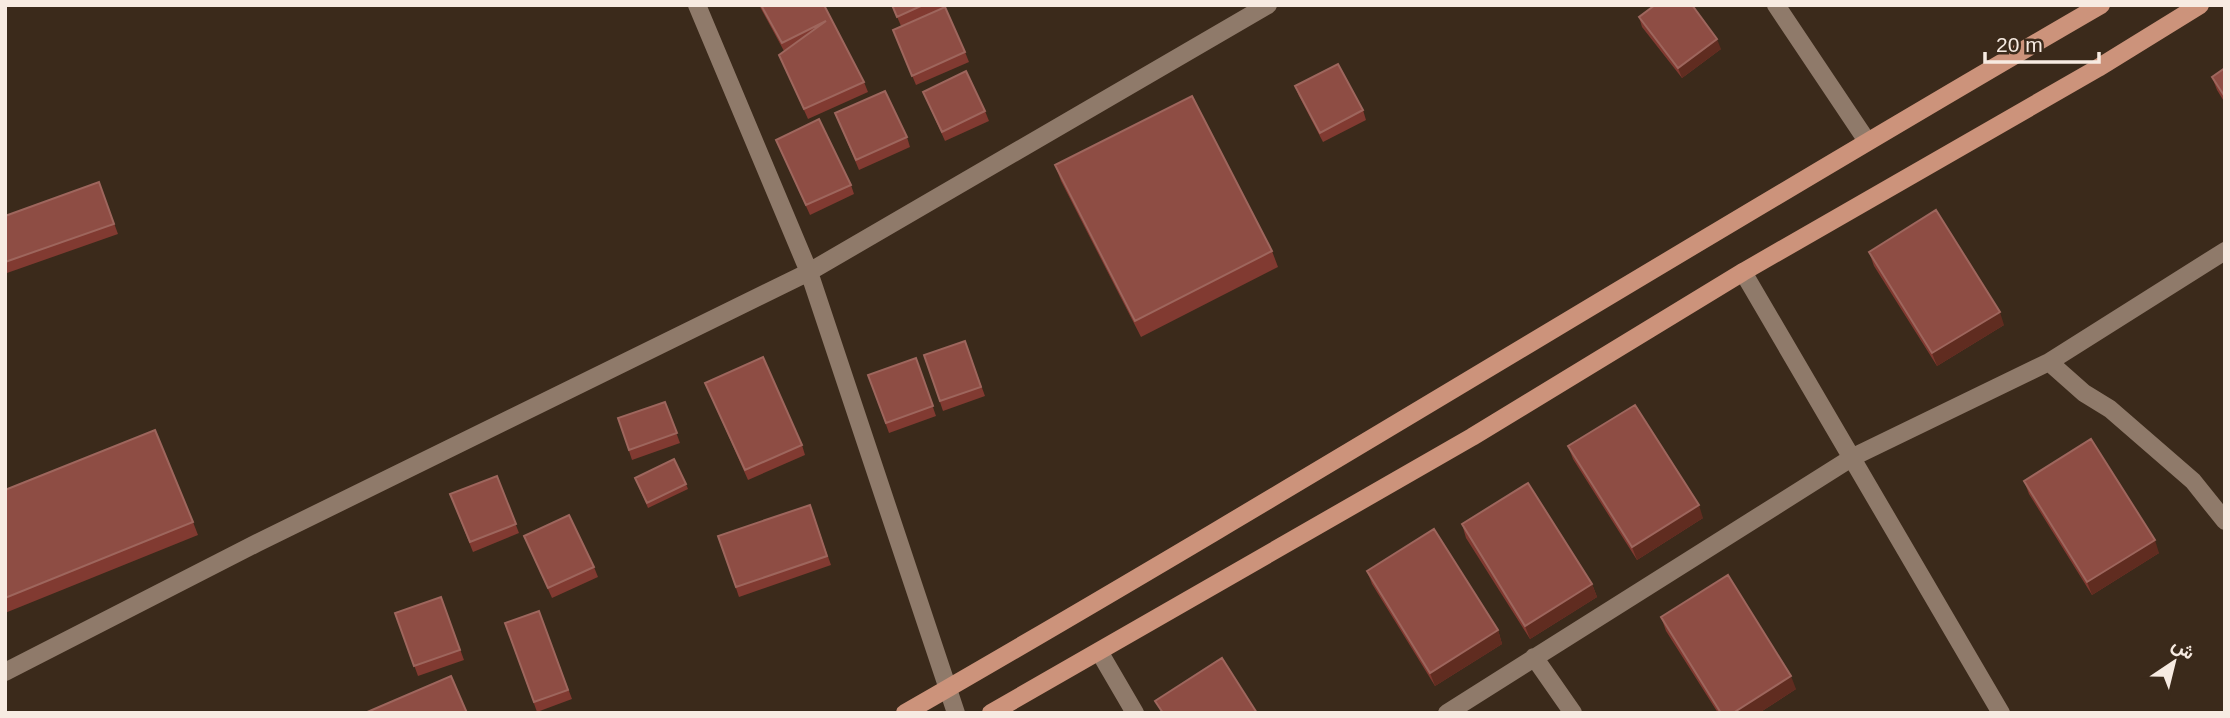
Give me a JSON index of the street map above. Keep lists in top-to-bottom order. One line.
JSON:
{"scale_bar":"20 m","north":"top right"}
